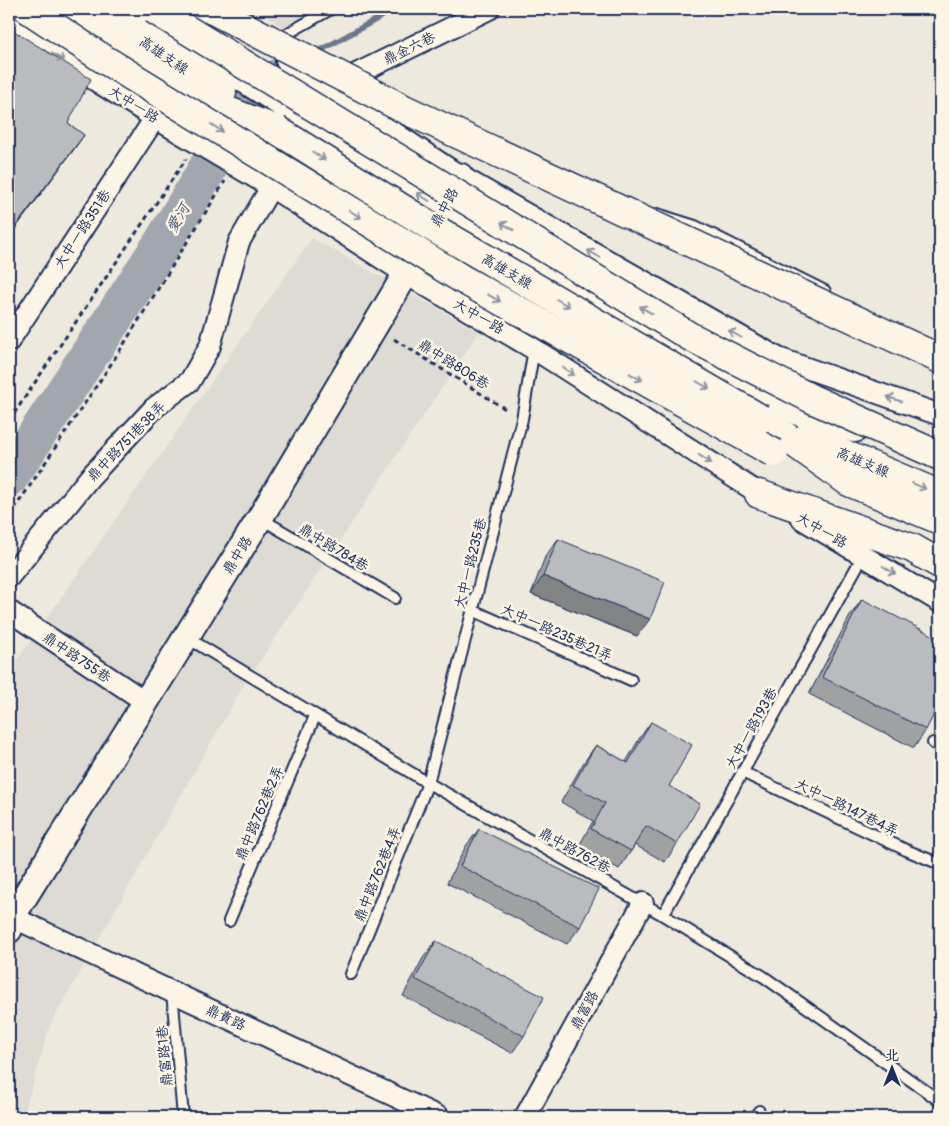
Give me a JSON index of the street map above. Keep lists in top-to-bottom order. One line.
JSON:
{"streets":{"highway":["高雄支線"],"street":["鼎金六巷","大中一路","鼎中路","大中一路351巷","鼎中路751巷38弄","鼎中路755巷","鼎富路","鼎貴路"],"lane":["鼎中路784巷","大中一路235巷","大中一路235巷21弄","大中一路193巷","大中一路147巷4弄","鼎中路762巷2弄","鼎中路762巷","鼎中路762巷4弄","鼎富路1巷"],"path":["鼎中路806巷"]},"crossings":[["大中一路","鼎中路"],["大中一路","大中一路351巷"],["大中一路","鼎中路751巷38弄"],["大中一路","大中一路235巷"],["大中一路","大中一路193巷"],["鼎中路","鼎中路806巷"],["鼎中路","鼎中路784巷"],["鼎中路","鼎中路755巷"],["鼎中路","鼎中路762巷"],["鼎中路","鼎貴路"],["鼎中路806巷","大中一路235巷"],["大中一路235巷","大中一路235巷21弄"],["大中一路235巷","鼎中路762巷"],["大中一路235巷","鼎中路762巷4弄"],["大中一路193巷","大中一路147巷4弄"],["大中一路193巷","鼎中路762巷"],["鼎中路762巷2弄","鼎中路762巷"],["鼎中路762巷","鼎中路762巷4弄"],["鼎中路762巷","鼎富路"],["鼎貴路","鼎富路1巷"]],"water":["愛河"],"north":"top"}
